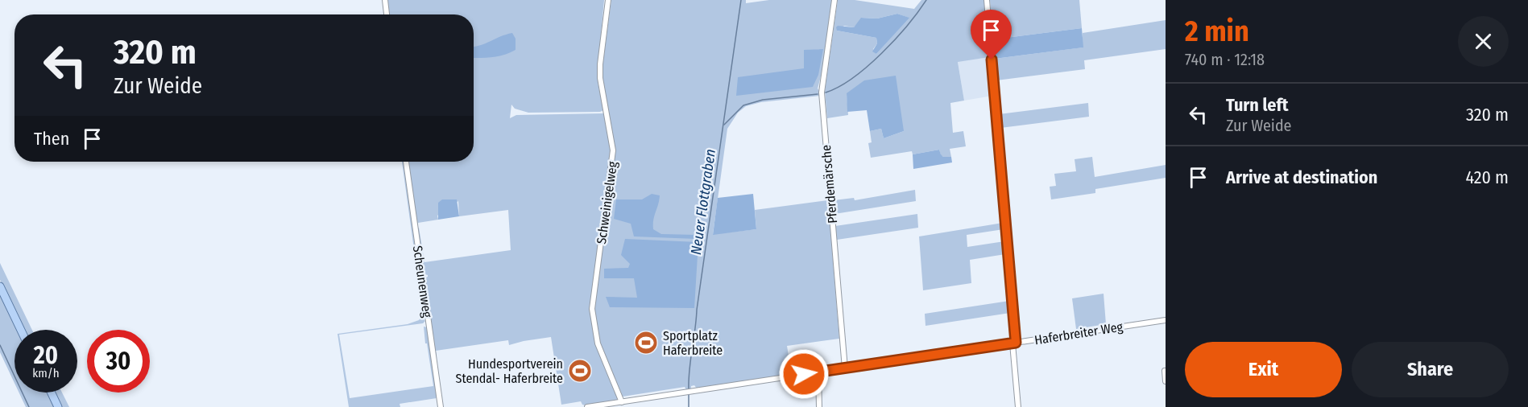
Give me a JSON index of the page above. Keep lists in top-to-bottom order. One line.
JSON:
{"streets":{"street":["Pferdemärsche","Schweinigelweg","Scheunenweg","Haferbreiter Weg"]},"crossings":[["Pferdemärsche","Haferbreiter Weg"],["Schweinigelweg","Haferbreiter Weg"]],"water":["Neuer Flottgraben"],"places":{"sports":["Sportplatz Haferbreite","Hundesportverein Stendal- Haferbreite"]},"page":{"heading":["2 min","740 m · 12:18"],"turn":["320 m","Zur Weide"],"list":[{"name":"Turn left","note":"Zur Weide","value":"320 m"},{"name":"Arrive at destination","value":"420 m"}],"then":"Then","speed":"20 km/h","limit":"30","buttons":["Exit","Share"]}}
